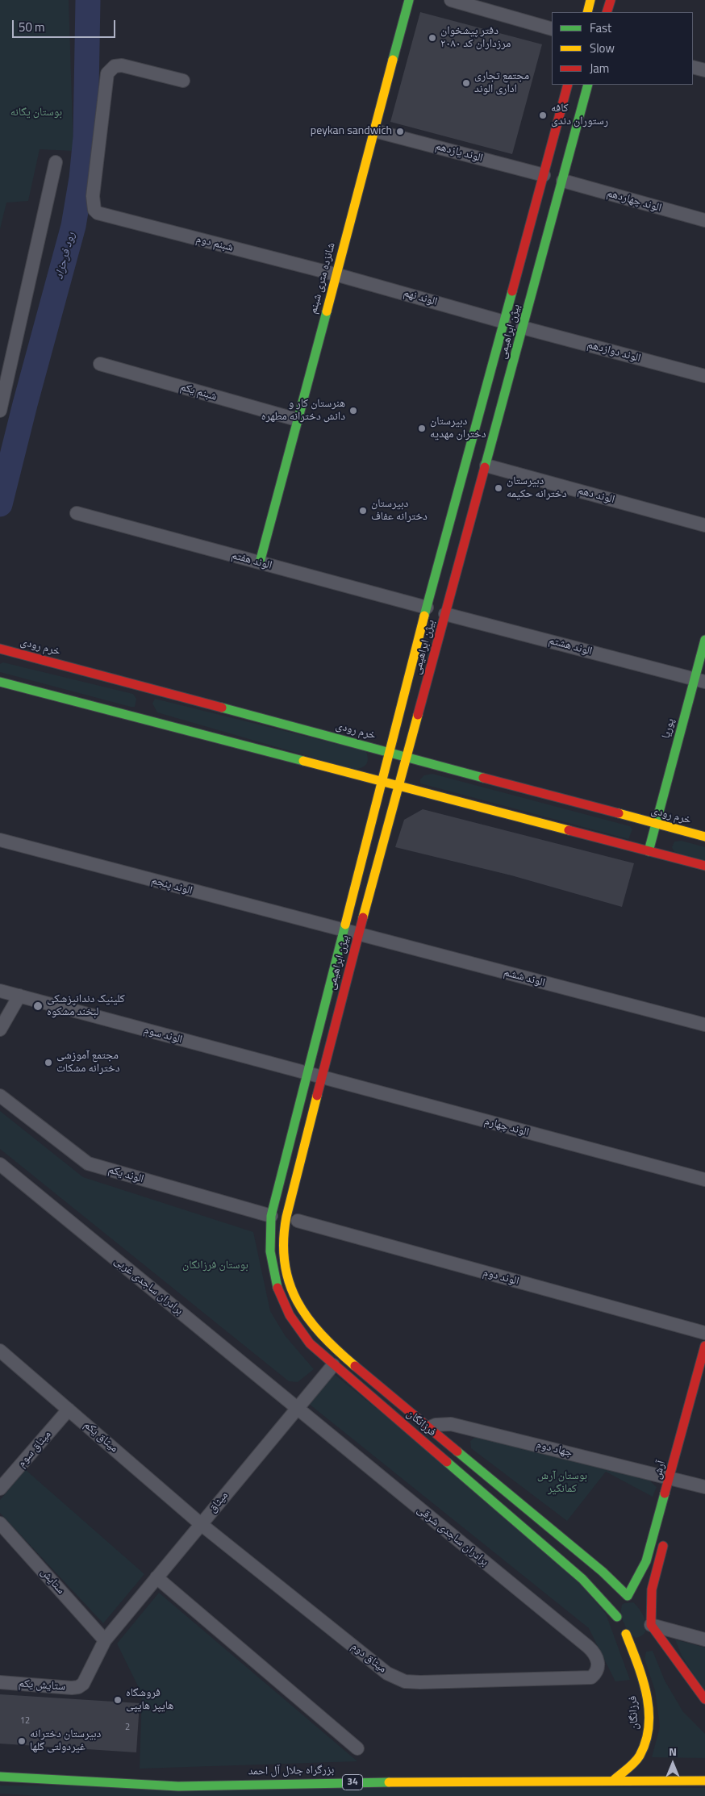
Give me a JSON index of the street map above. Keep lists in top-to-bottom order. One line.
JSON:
{"streets":{"main road":["شانزده متری شبنم","بیژن ابراهیمی","خرم رودی","پوریا","فرزانگان","آرش","بزرگراه جلال آل احمد","34"],"street":["الوند یازدهم","الوند چهاردهم","شبنم دوم","الوند نهم","الوند دوازدهم","شبنم یکم","الوند دهم","الوند هفتم","الوند هشتم","الوند پنجم","الوند ششم","الوند سوم","الوند چهارم","الوند یکم","الوند دوم","برادران ساجدی غربی","میثاق یکم","میثاق سوم","جهاد دوم","میثاق","برادران ساجدی شرقی","ستایش","میثاق دوم","ستایش یکم"]},"crossings":[["الوند یازدهم","شانزده متری شبنم"],["الوند یازدهم","بیژن ابراهیمی"],["الوند چهاردهم","بیژن ابراهیمی"],["شبنم دوم","شانزده متری شبنم"],["شبنم دوم","الوند نهم"],["شانزده متری شبنم","الوند نهم"],["شانزده متری شبنم","شبنم یکم"],["شانزده متری شبنم","الوند هفتم"],["الوند نهم","بیژن ابراهیمی"],["بیژن ابراهیمی","الوند دوازدهم"],["بیژن ابراهیمی","الوند دهم"],["بیژن ابراهیمی","الوند هفتم"],["بیژن ابراهیمی","الوند هشتم"],["بیژن ابراهیمی","خرم رودی"],["بیژن ابراهیمی","الوند پنجم"],["بیژن ابراهیمی","الوند ششم"],["بیژن ابراهیمی","الوند سوم"],["بیژن ابراهیمی","الوند چهارم"],["بیژن ابراهیمی","الوند یکم"],["بیژن ابراهیمی","الوند دوم"],["بیژن ابراهیمی","فرزانگان"],["الوند هفتم","الوند هشتم"],["الوند هشتم","پوریا"],["خرم رودی","پوریا"],["الوند پنجم","الوند ششم"],["الوند سوم","الوند چهارم"],["الوند یکم","فرزانگان"],["الوند دوم","فرزانگان"],["برادران ساجدی غربی","میثاق"],["برادران ساجدی غربی","برادران ساجدی شرقی"],["فرزانگان","جهاد دوم"],["فرزانگان","آرش"],["فرزانگان","میثاق"],["فرزانگان","بزرگراه جلال آل احمد"],["میثاق یکم","میثاق سوم"],["میثاق یکم","میثاق"],["میثاق یکم","میثاق دوم"],["جهاد دوم","آرش"],["میثاق","برادران ساجدی شرقی"],["میثاق","ستایش"],["میثاق","میثاق دوم"],["میثاق","ستایش یکم"],["برادران ساجدی شرقی","میثاق دوم"],["ستایش","ستایش یکم"]],"water":["رود فرحزاد"],"parks":["بوستان یگانه","بوستان فرزانگان","بوستان آرش کمانگیر"],"places":["دفتر پیشخوان مرزداران کد ۲۰۸۰","مجتمع تجاری اداری الوند","کافه رستوران دندی","peykan sandwich","هنرستان کار و دانش دخترانه مطهره","دبیرستان دختران مهدیه","دبیرستان دخترانه حکیمه","دبیرستان دخترانه عفاف","کلینیک دندانپزشکی لبخند مشکوه","مجتمع آموزشی دخترانه مشکات","فروشگاه هایپر هایپی","دبیرستان دخترانه غیردولتی گلها"],"house_numbers":["12","2"],"legend":["Fast","Slow","Jam"],"scale_bar":"50 m","north":"top"}
